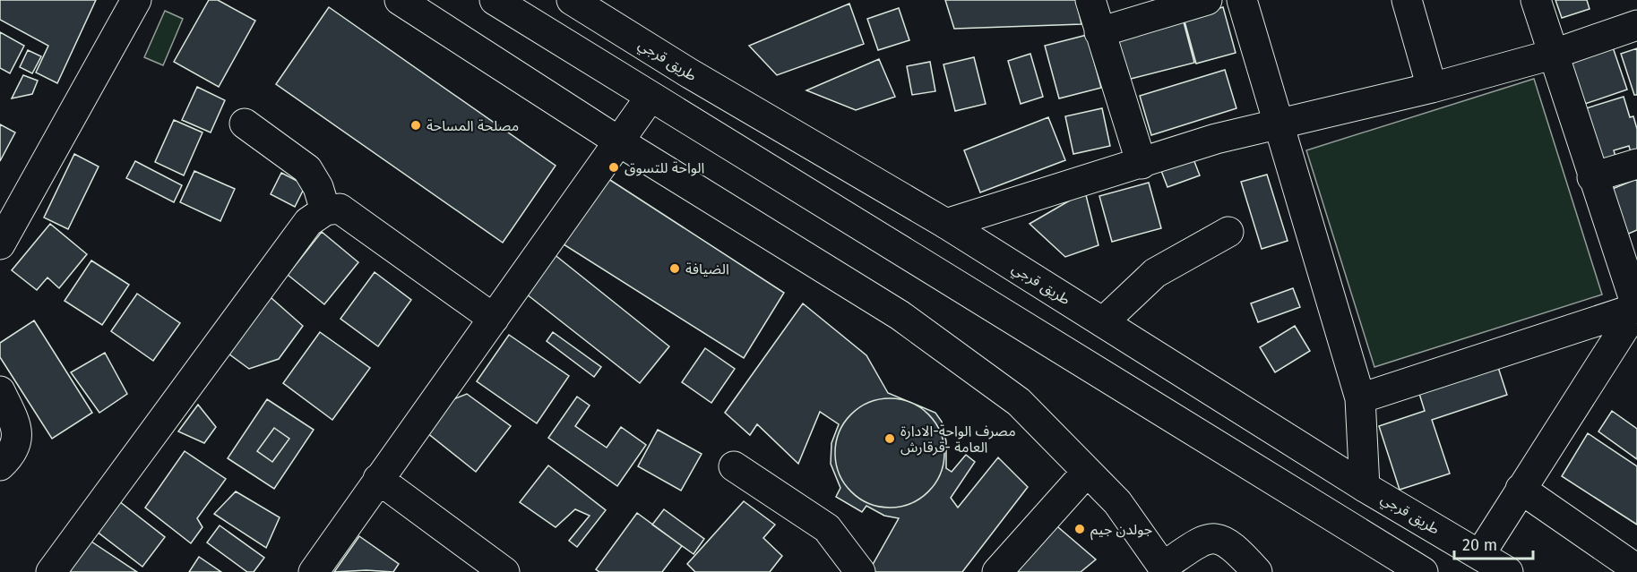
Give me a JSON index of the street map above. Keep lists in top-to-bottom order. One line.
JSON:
{"streets":{"main road":["طريق قرجي"]},"places":["مصلحة المساحة","الواحة للتسوق","الضيافة","مصرف الواحة-الادارة العامة -قرقارش","جولدن جيم"],"scale_bar":"20 m"}
